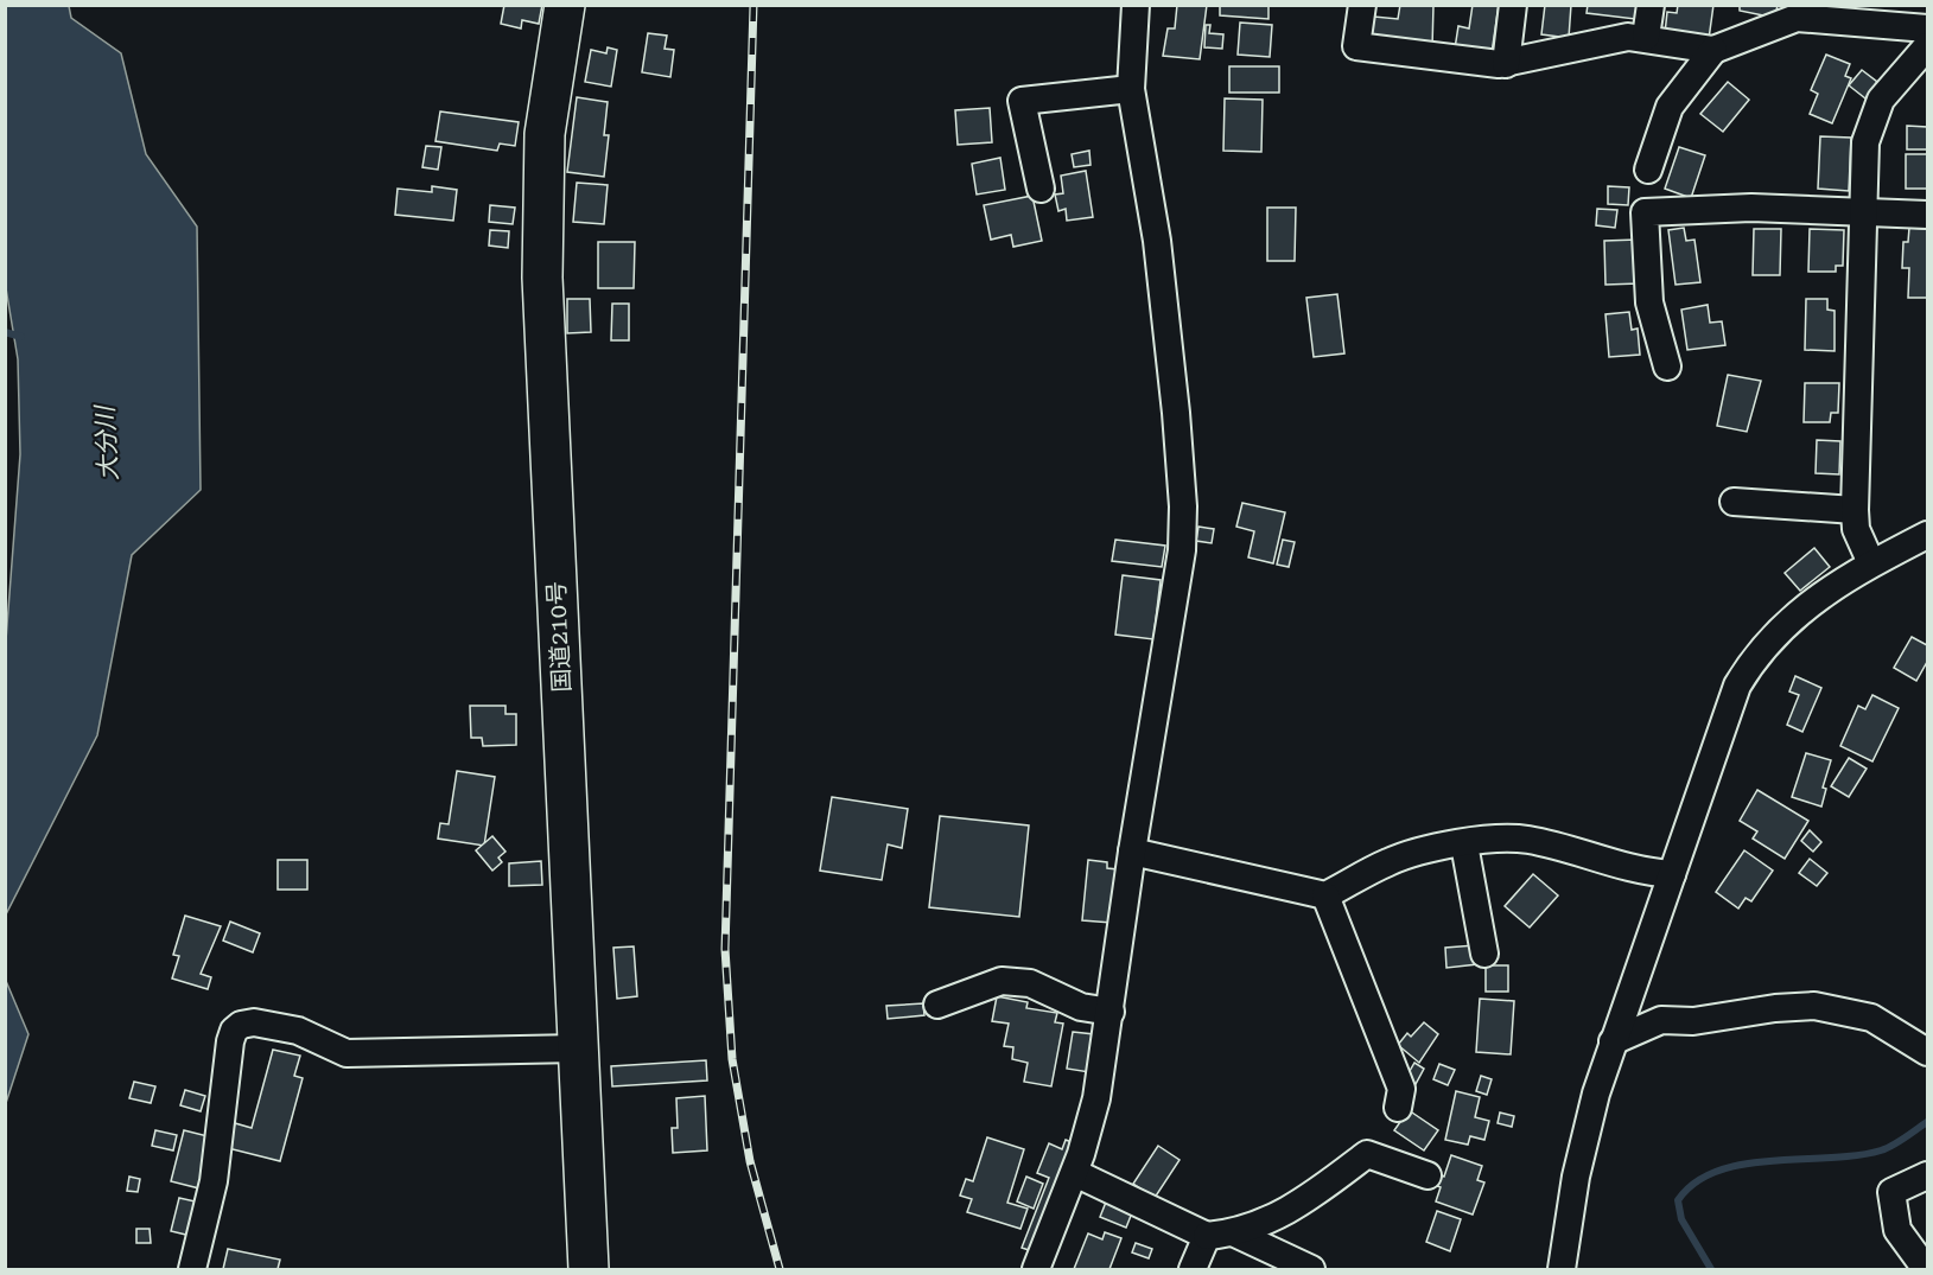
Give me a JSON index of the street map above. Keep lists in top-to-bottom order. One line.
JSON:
{"streets":{"highway":["国道210号"]},"water":["大分川"]}
